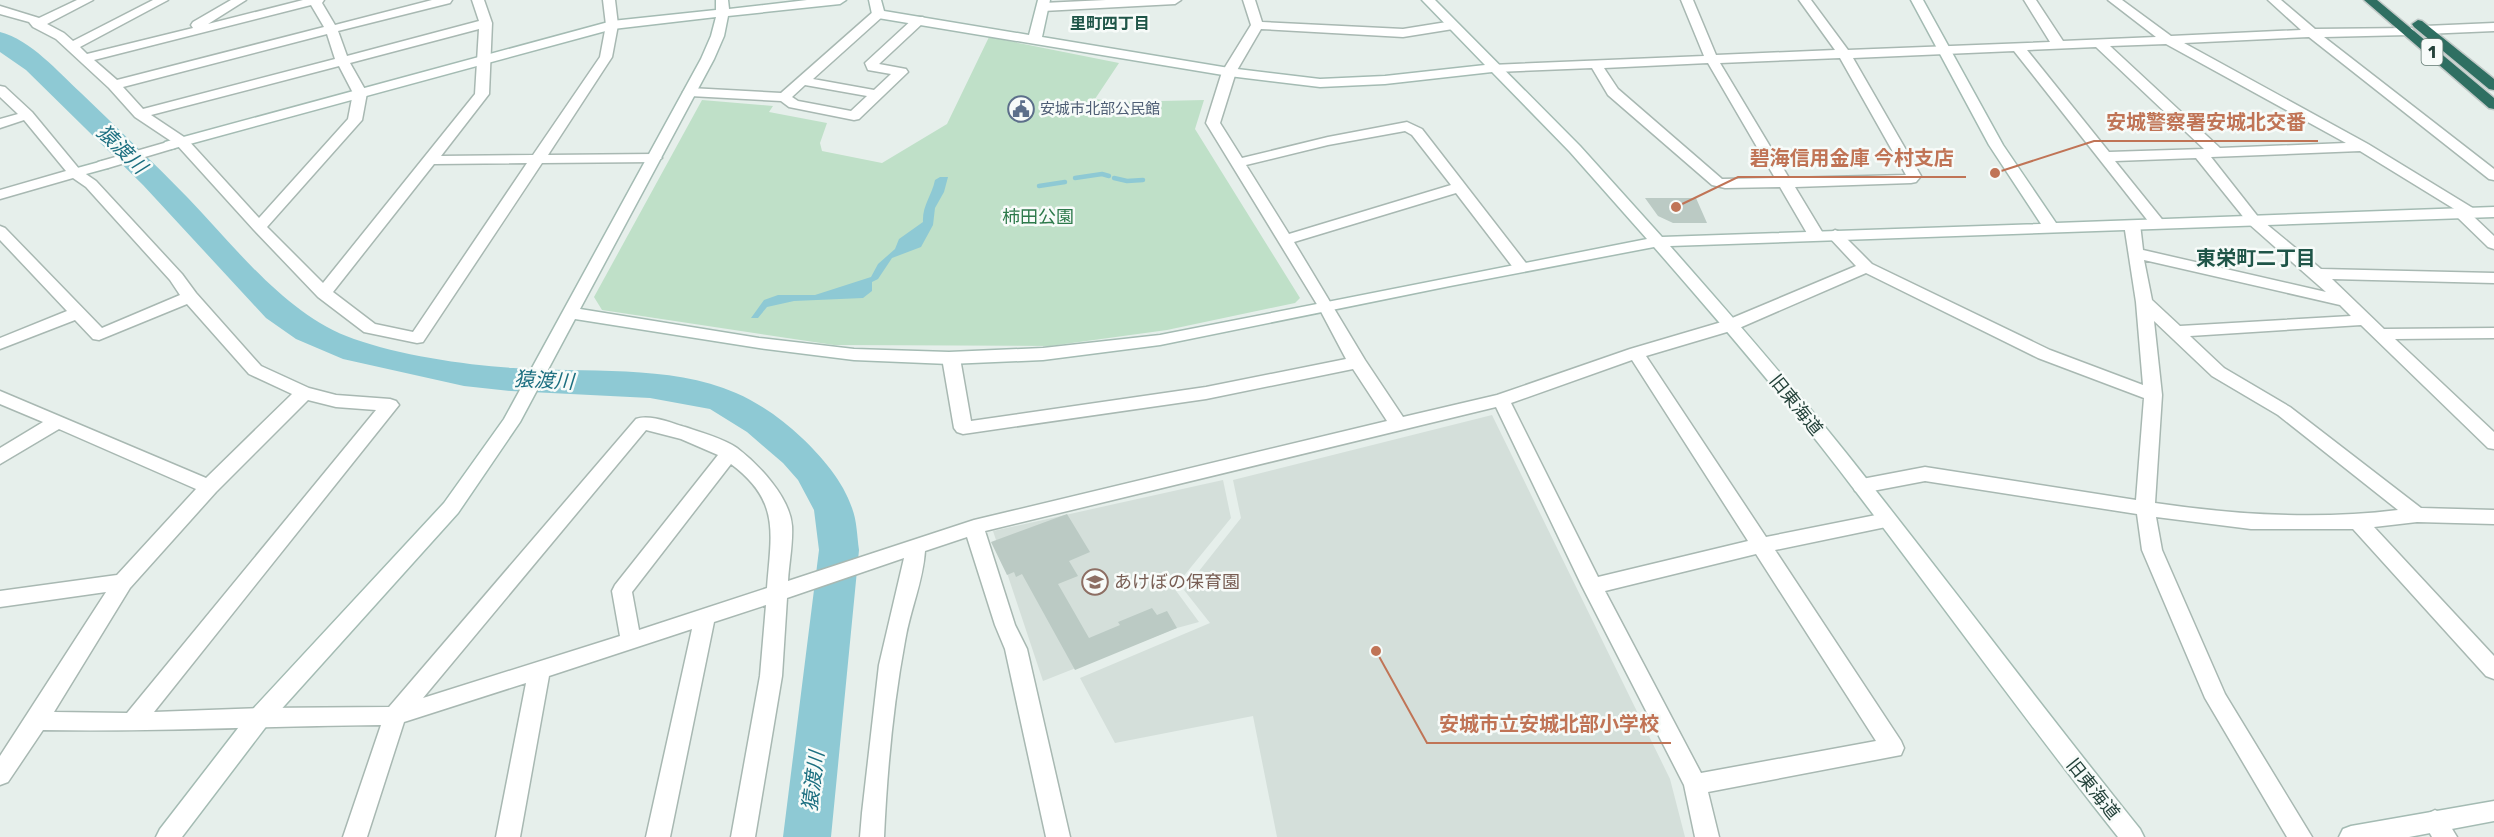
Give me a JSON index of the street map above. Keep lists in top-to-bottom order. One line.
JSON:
{"streets":{"highway":["1"],"street":["旧東海道"]},"districts":["里町四丁目","東栄町二丁目"],"water":["猿渡川"],"parks":["柿田公園"],"places":{"public building":["安城市北部公民館"],"other":["安城警察署安城北交番","碧海信用金庫 今村支店","安城市立安城北部小学校"],"school or university":["あけぼの保育園"]}}
